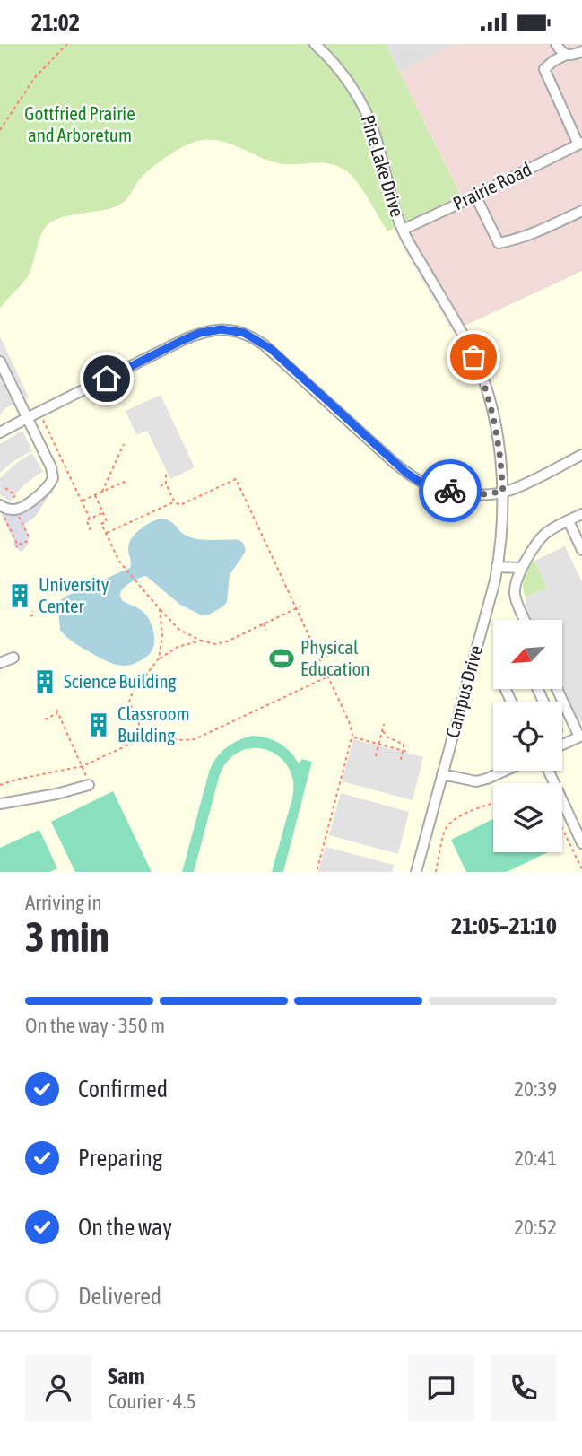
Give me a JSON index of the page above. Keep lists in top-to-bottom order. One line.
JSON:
{"streets":{"street":["Pine Lake Drive","Prairie Road","Campus Drive"]},"crossings":[["Pine Lake Drive","Prairie Road"],["Pine Lake Drive","Campus Drive"],["Prairie Road","Campus Drive"]],"parks":["Gottfried Prairie and Arboretum"],"places":{"building":["University Center","Science Building","Classroom Building"],"sports":["Physical Education"]},"north":"bottom left","page":{"status":"21:02","heading":["3 min","Arriving in","21:05–21:10"],"panel":["Sam","Courier · 4.5"],"bar":"On the way · 350 m","list":[["Confirmed","20:39"],["Preparing","20:41"],["On the way","20:52"],"Delivered"]}}
